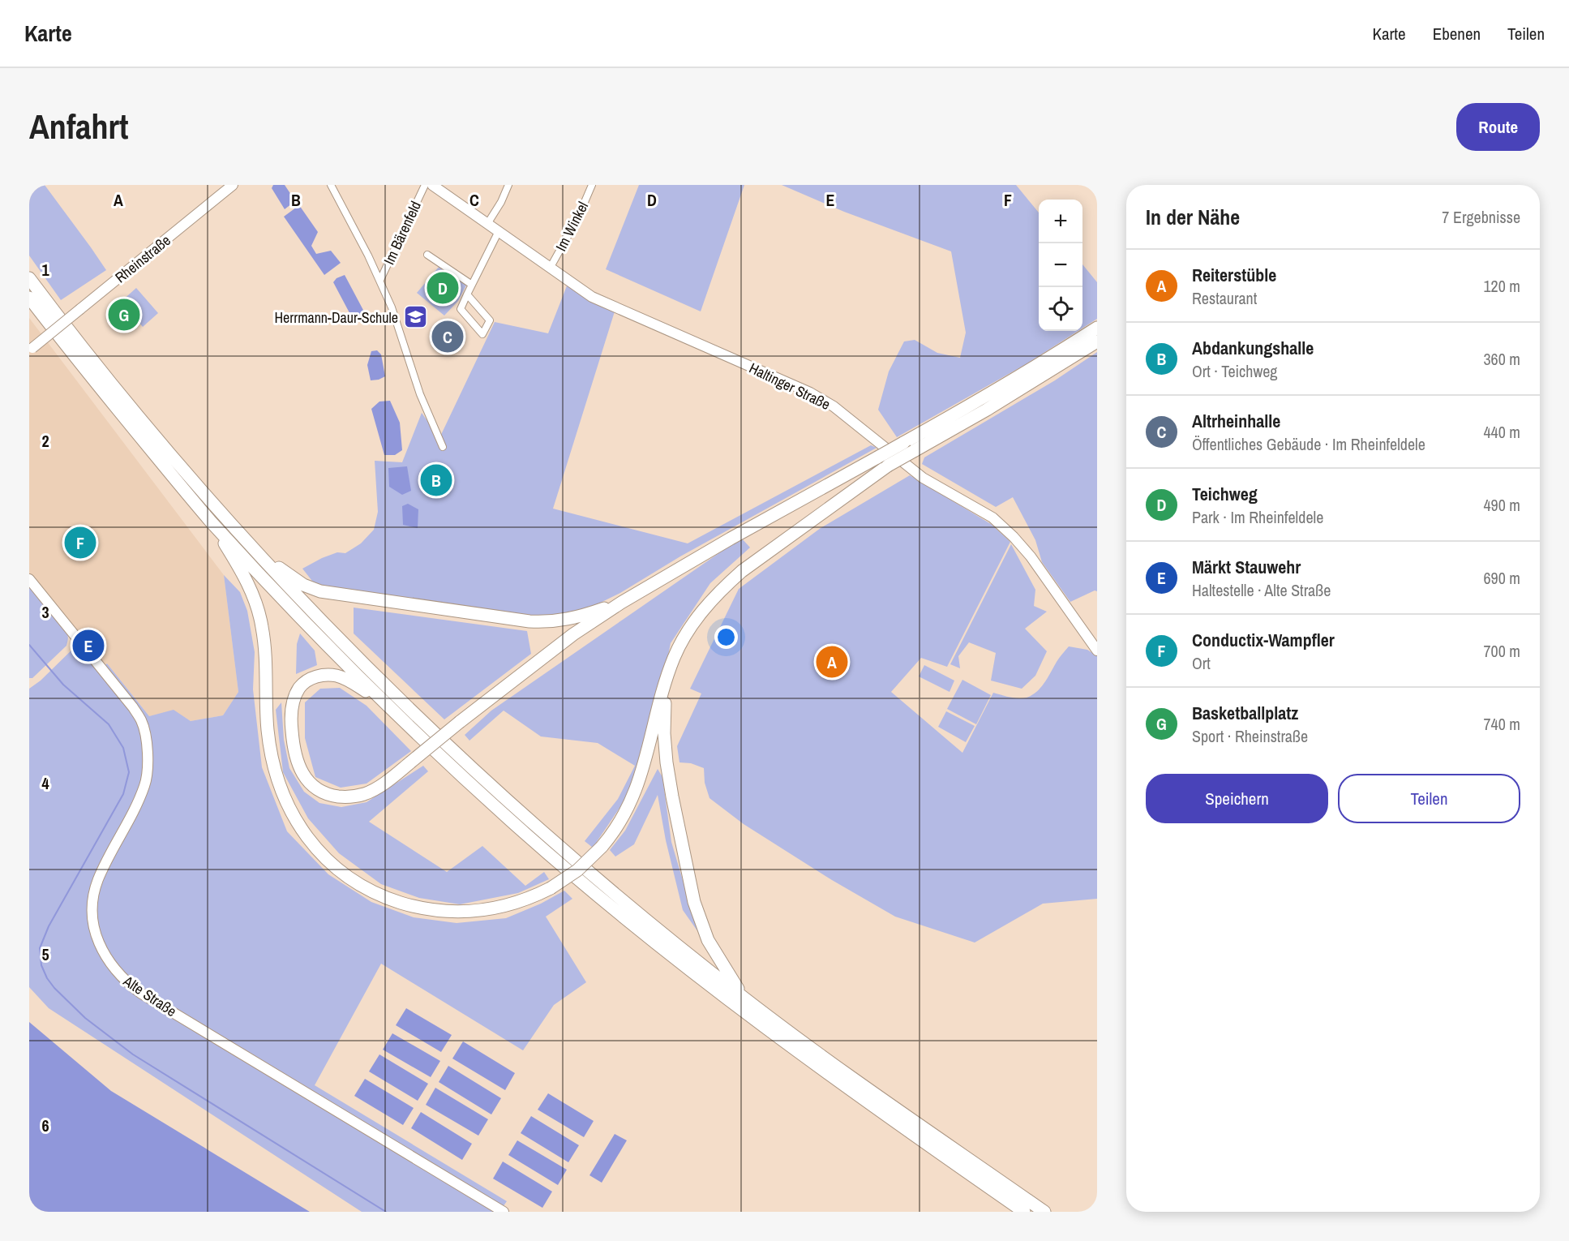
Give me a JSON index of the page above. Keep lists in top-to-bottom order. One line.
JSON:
{"streets":{"street":["Im Winkel","Im Bärenfeld","Rheinstraße","Haltinger Straße","Alte Straße"]},"crossings":[["Im Winkel","Haltinger Straße"]],"places":{"school or university":["Herrmann-Daur-Schule"]},"page":{"header":"Karte","nav":["Karte","Ebenen","Teilen"],"buttons":["Route",["Speichern","Teilen"]],"title":"Anfahrt","heading":["In der Nähe","7 Ergebnisse"],"map_buttons":["+","−"],"list":[{"mark":"A","name":"Reiterstüble","note":"Restaurant","value":"120 m"},{"mark":"B","name":"Abdankungshalle","note":"Ort · Teichweg","value":"360 m"},{"mark":"C","name":"Altrheinhalle","note":"Öffentliches Gebäude · Im Rheinfeldele","value":"440 m"},{"mark":"D","name":"Teichweg","note":"Park · Im Rheinfeldele","value":"490 m"},{"mark":"E","name":"Märkt Stauwehr","note":"Haltestelle · Alte Straße","value":"690 m"},{"mark":"F","name":"Conductix-Wampfler","note":"Ort","value":"700 m"},{"mark":"G","name":"Basketballplatz","note":"Sport · Rheinstraße","value":"740 m"}],"pins":["D","G","C","B","F","E","A"]},"grid":{"columns":["A","B","C","D","E","F"],"rows":["1","2","3","4","5","6"]}}
